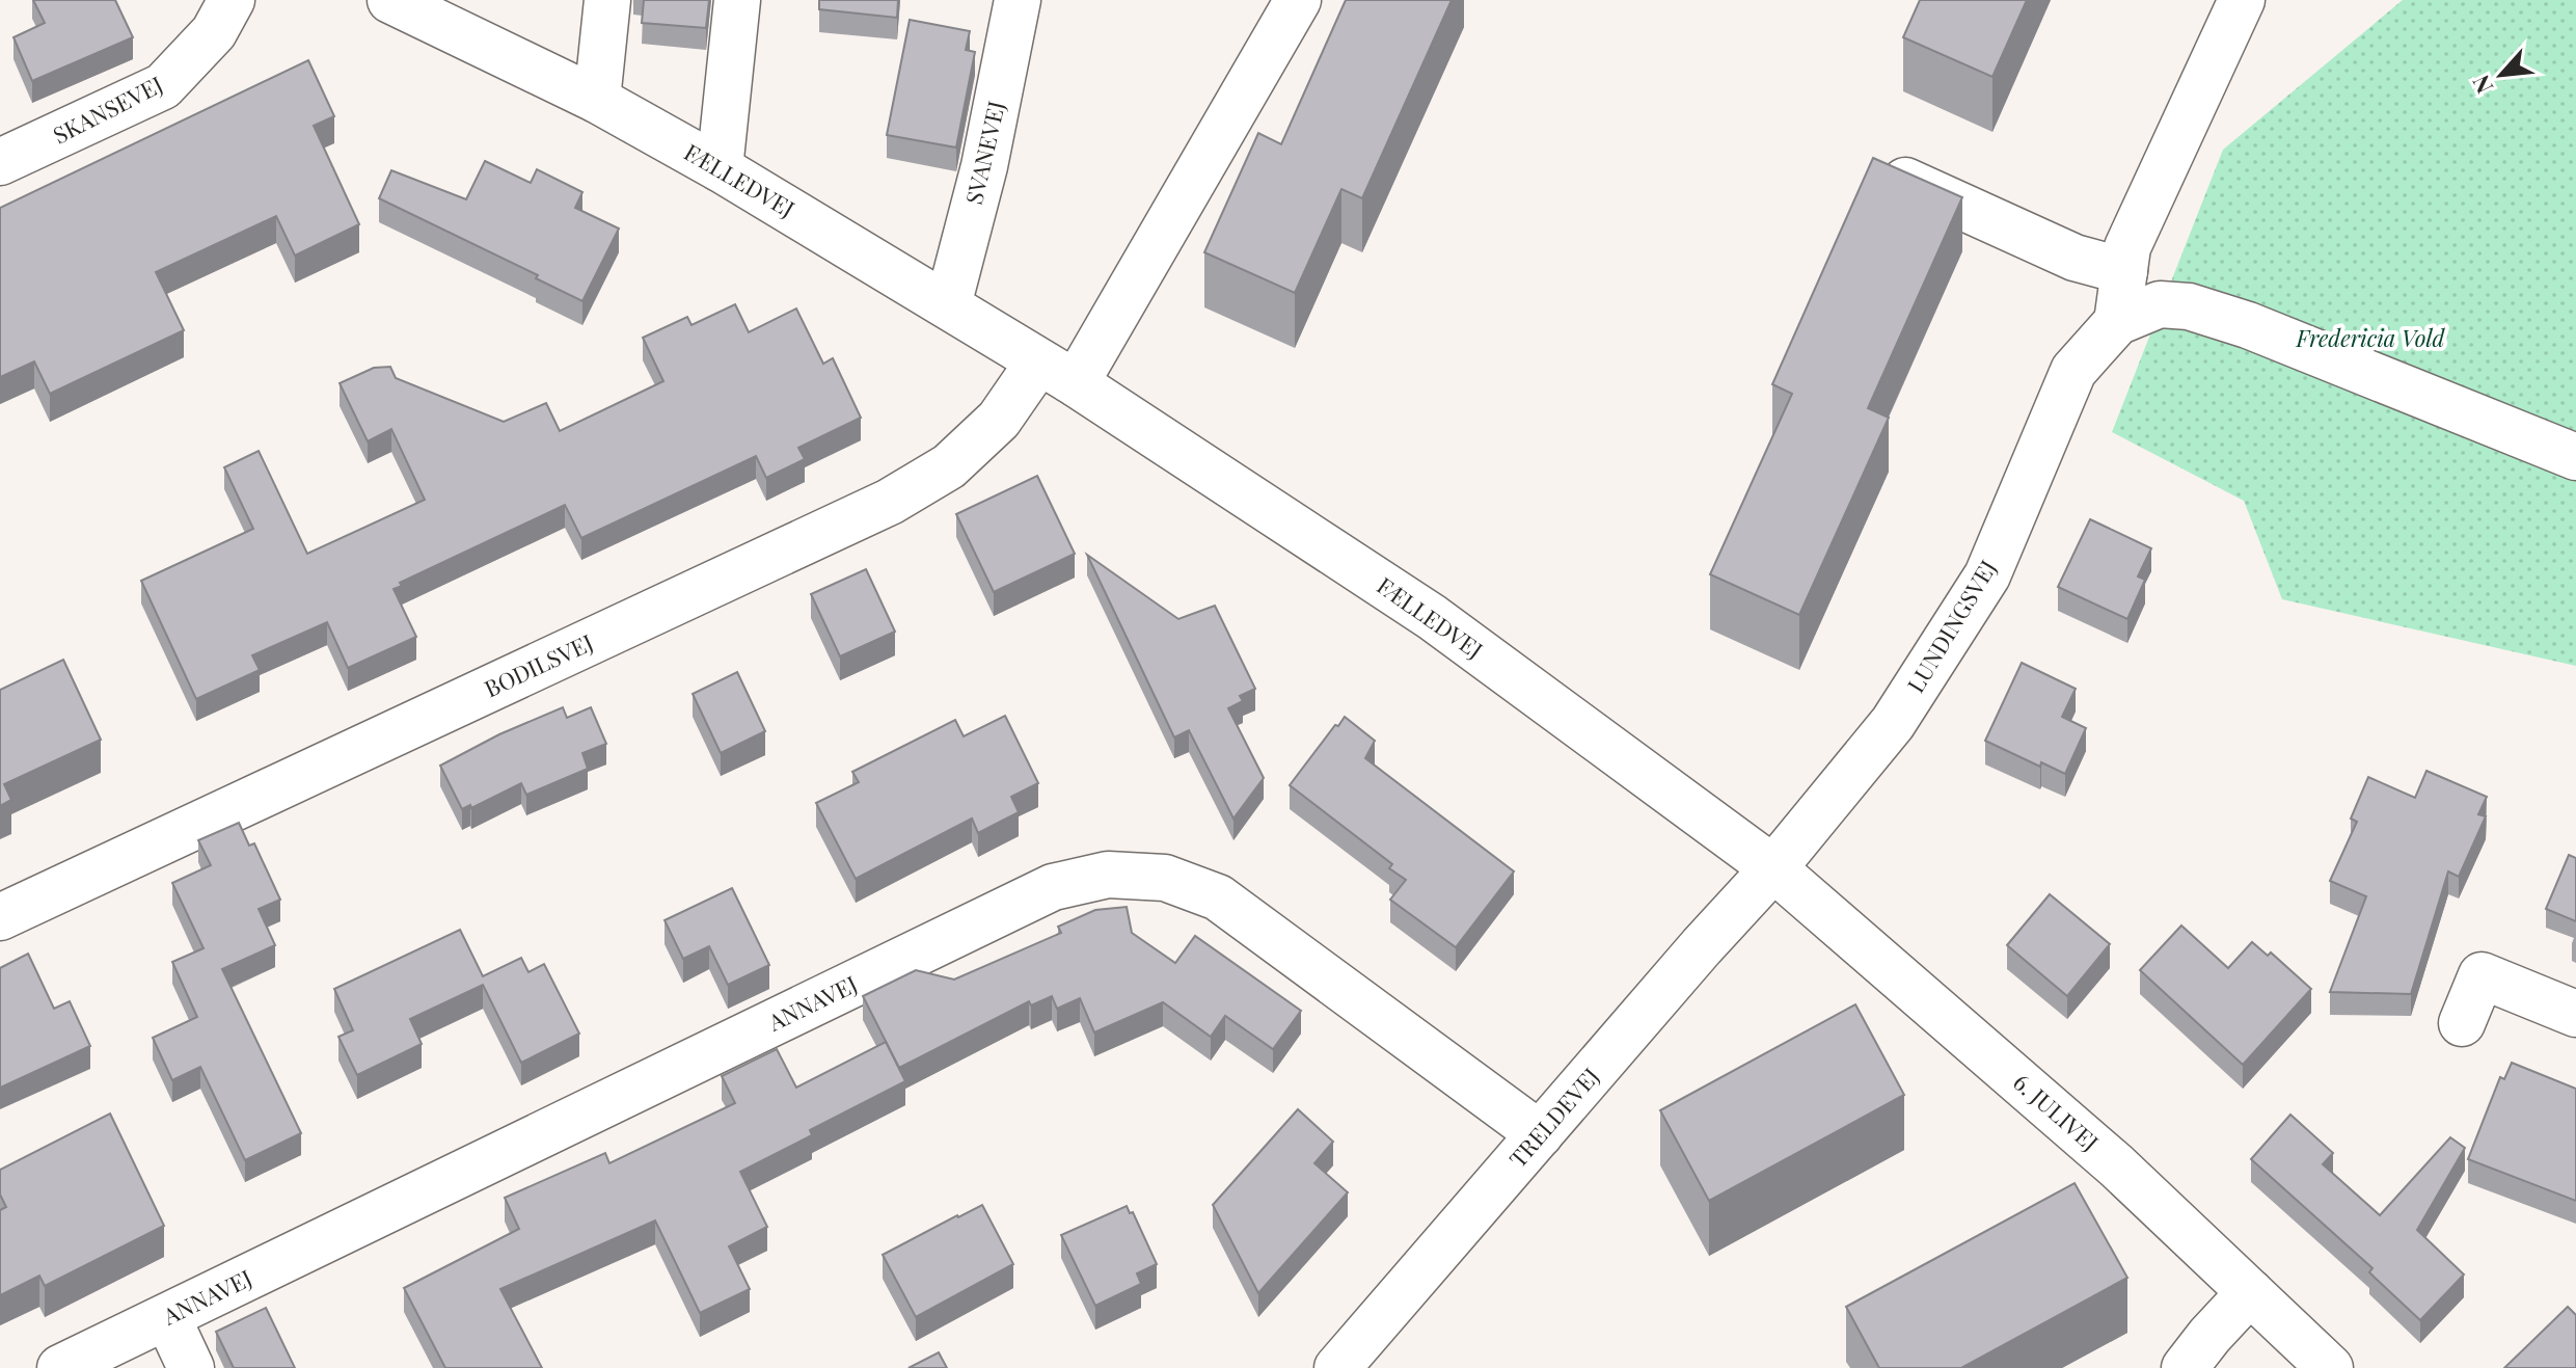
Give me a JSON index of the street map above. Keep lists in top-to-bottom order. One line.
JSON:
{"streets":{"street":["SKANSEVEJ","SVANEVEJ","FÆLLEDVEJ","LUNDINGSVEJ","BODILSVEJ","ANNAVEJ","6. JULIVEJ","TRELDEVEJ"]},"crossings":[["SVANEVEJ","FÆLLEDVEJ"],["FÆLLEDVEJ","LUNDINGSVEJ"],["FÆLLEDVEJ","BODILSVEJ"],["FÆLLEDVEJ","6. JULIVEJ"],["FÆLLEDVEJ","TRELDEVEJ"],["LUNDINGSVEJ","6. JULIVEJ"],["LUNDINGSVEJ","TRELDEVEJ"],["ANNAVEJ","TRELDEVEJ"],["6. JULIVEJ","TRELDEVEJ"]],"parks":["Fredericia Vold"],"north":"bottom left"}
